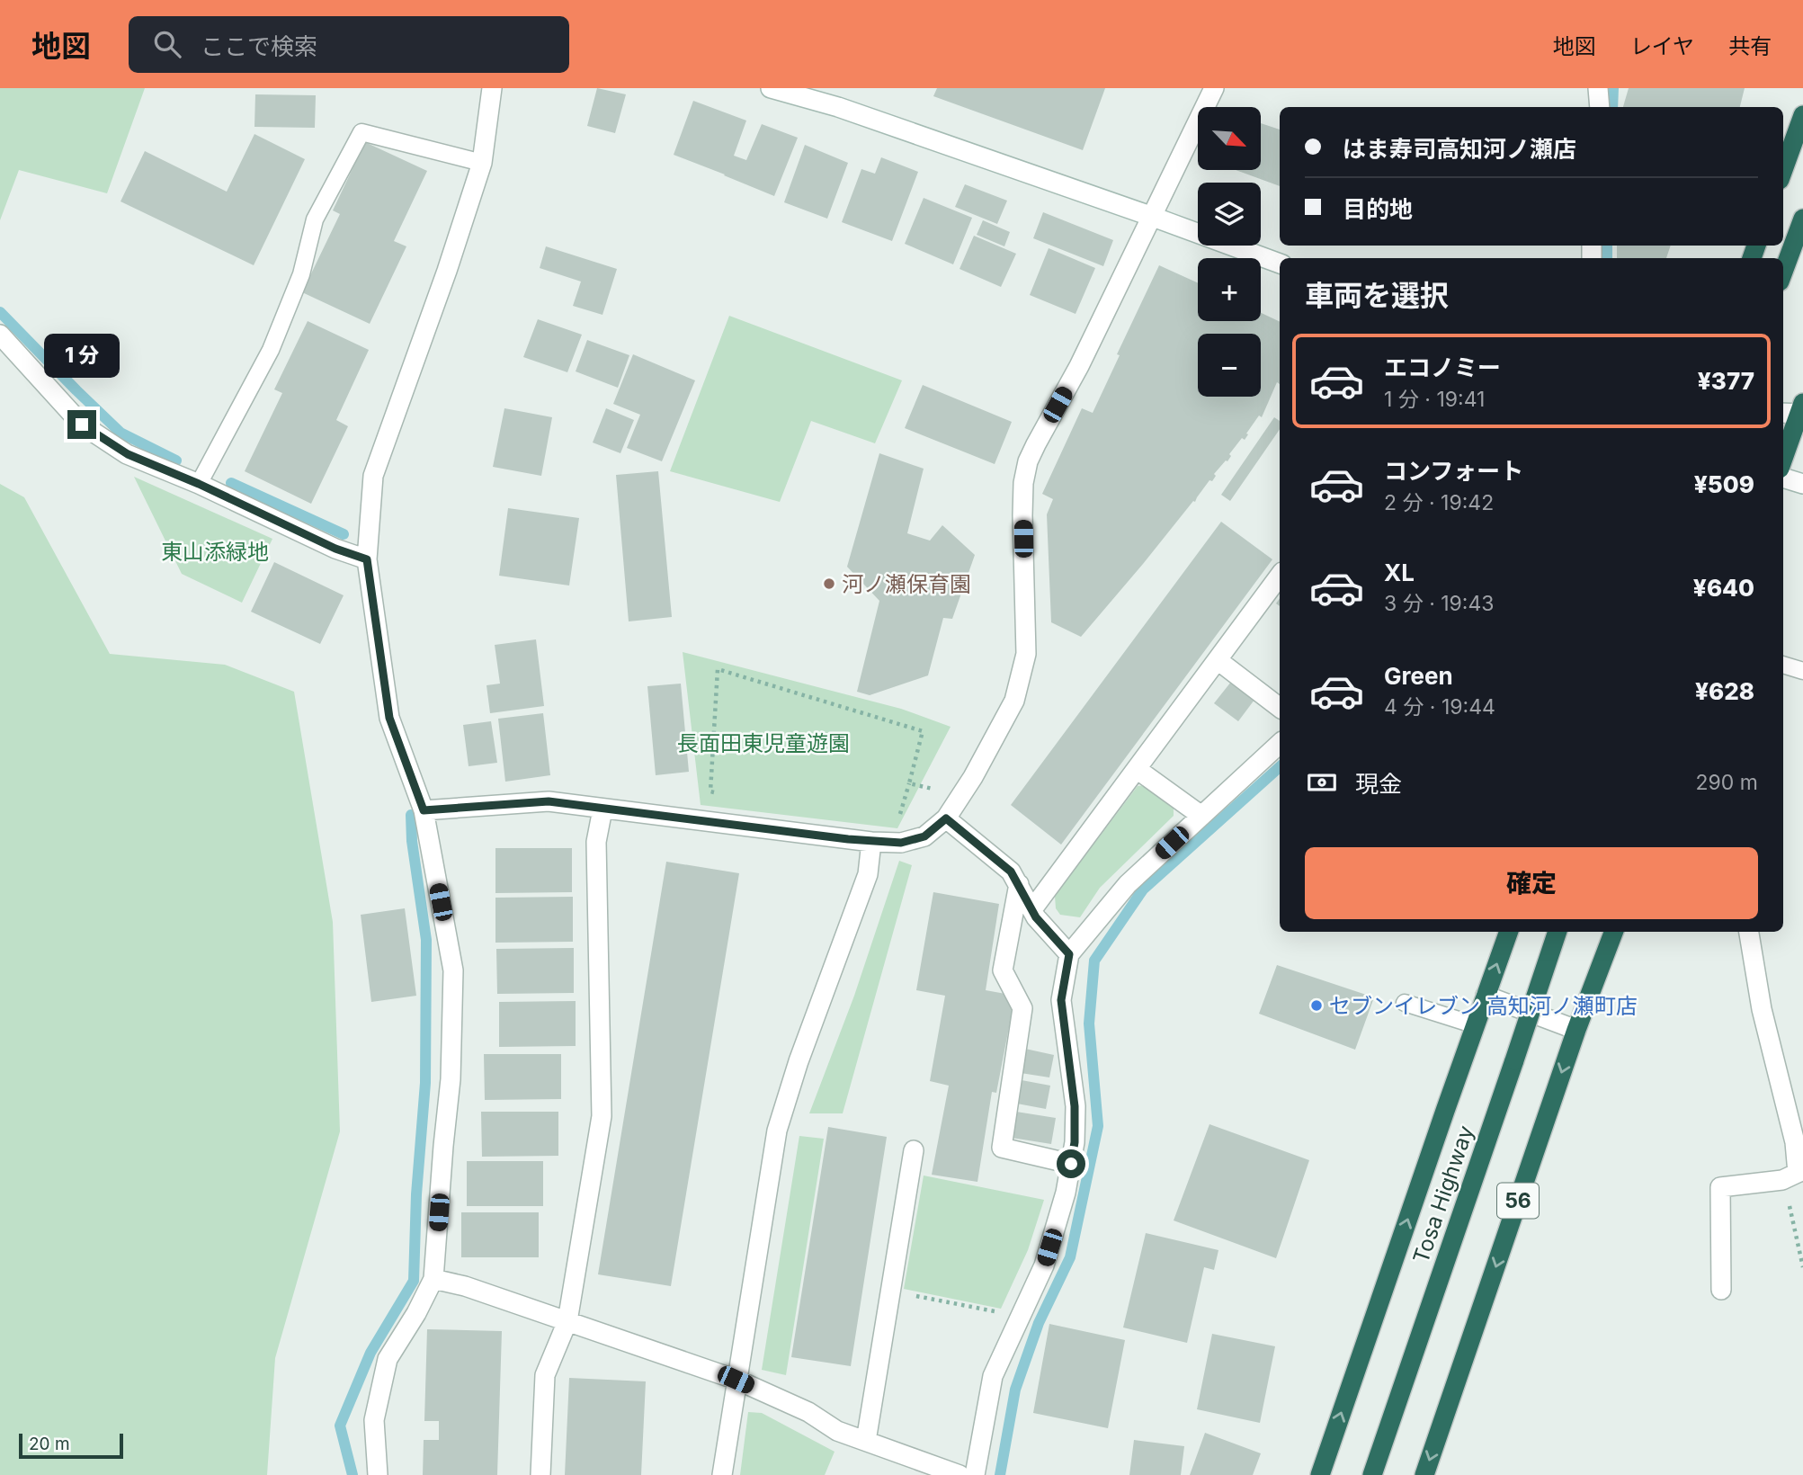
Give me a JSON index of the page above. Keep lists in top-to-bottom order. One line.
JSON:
{"streets":{"highway":["Tosa Highway","56"]},"parks":["東山添緑地","長面田東児童遊園"],"places":["河ノ瀬保育園","セブンイレブン 高知河ノ瀬町店"],"scale_bar":"20 m","north":"bottom right","page":{"header":"地図","search":"ここで検索","nav":["地図","レイヤ","共有"],"map_buttons":["+","−"],"banner":["はま寿司高知河ノ瀬店","目的地"],"heading":"車両を選択","bubble":"1 分","list":[{"name":"エコノミー","note":"1 分 · 19:41","value":"¥377"},{"name":"コンフォート","note":"2 分 · 19:42","value":"¥509"},{"name":"XL","note":"3 分 · 19:43","value":"¥640"},{"name":"Green","note":"4 分 · 19:44","value":"¥628"}],"pay":["現金","290 m"],"buttons":"確定","scale":"20 m"}}
